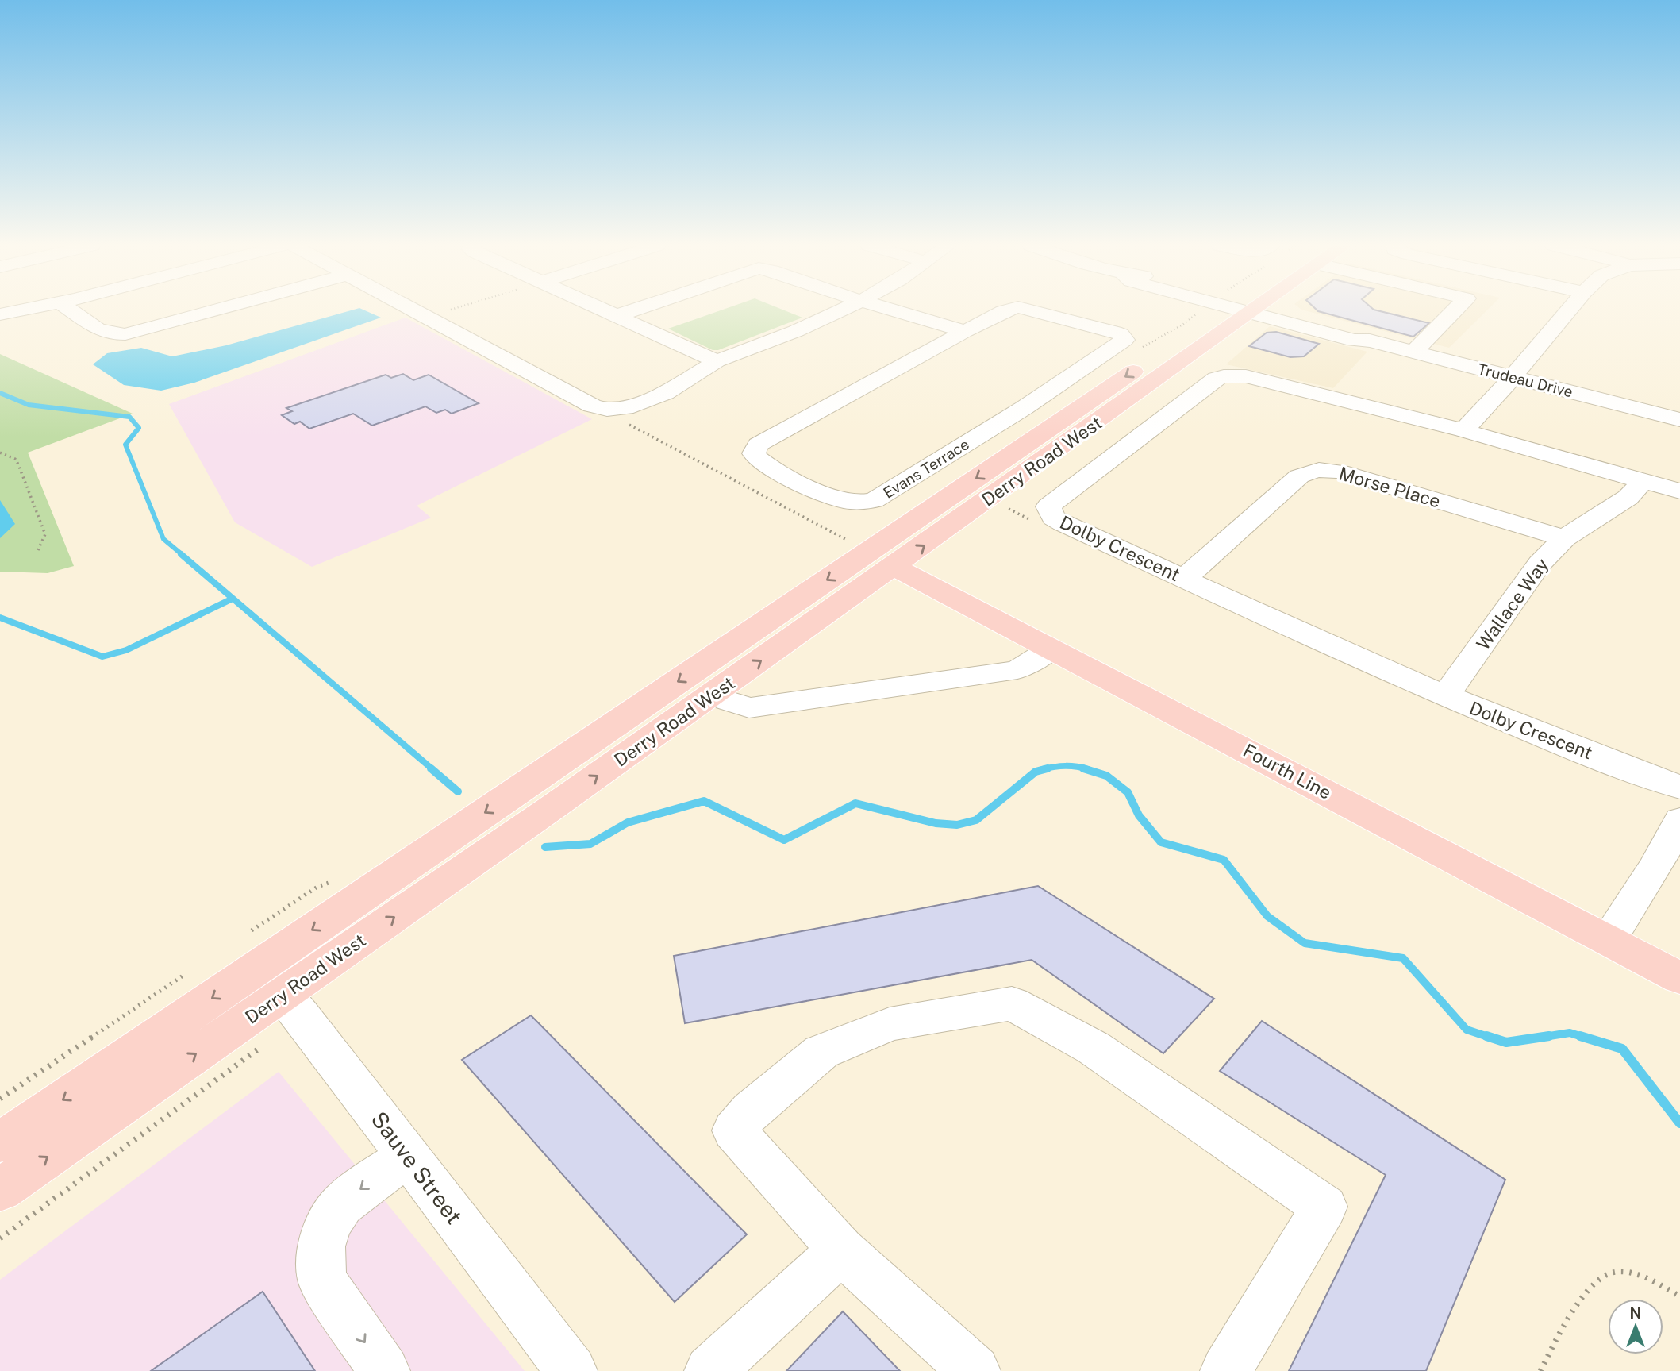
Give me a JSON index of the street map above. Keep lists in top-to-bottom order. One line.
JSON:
{"streets":{"main road":["Derry Road West","Fourth Line"],"street":["Trudeau Drive","Evans Terrace","Morse Place","Dolby Crescent","Wallace Way","Sauve Street"]},"crossings":[["Derry Road West","Fourth Line"],["Derry Road West","Sauve Street"],["Morse Place","Dolby Crescent"],["Morse Place","Wallace Way"],["Dolby Crescent","Wallace Way"]],"north":"top"}
